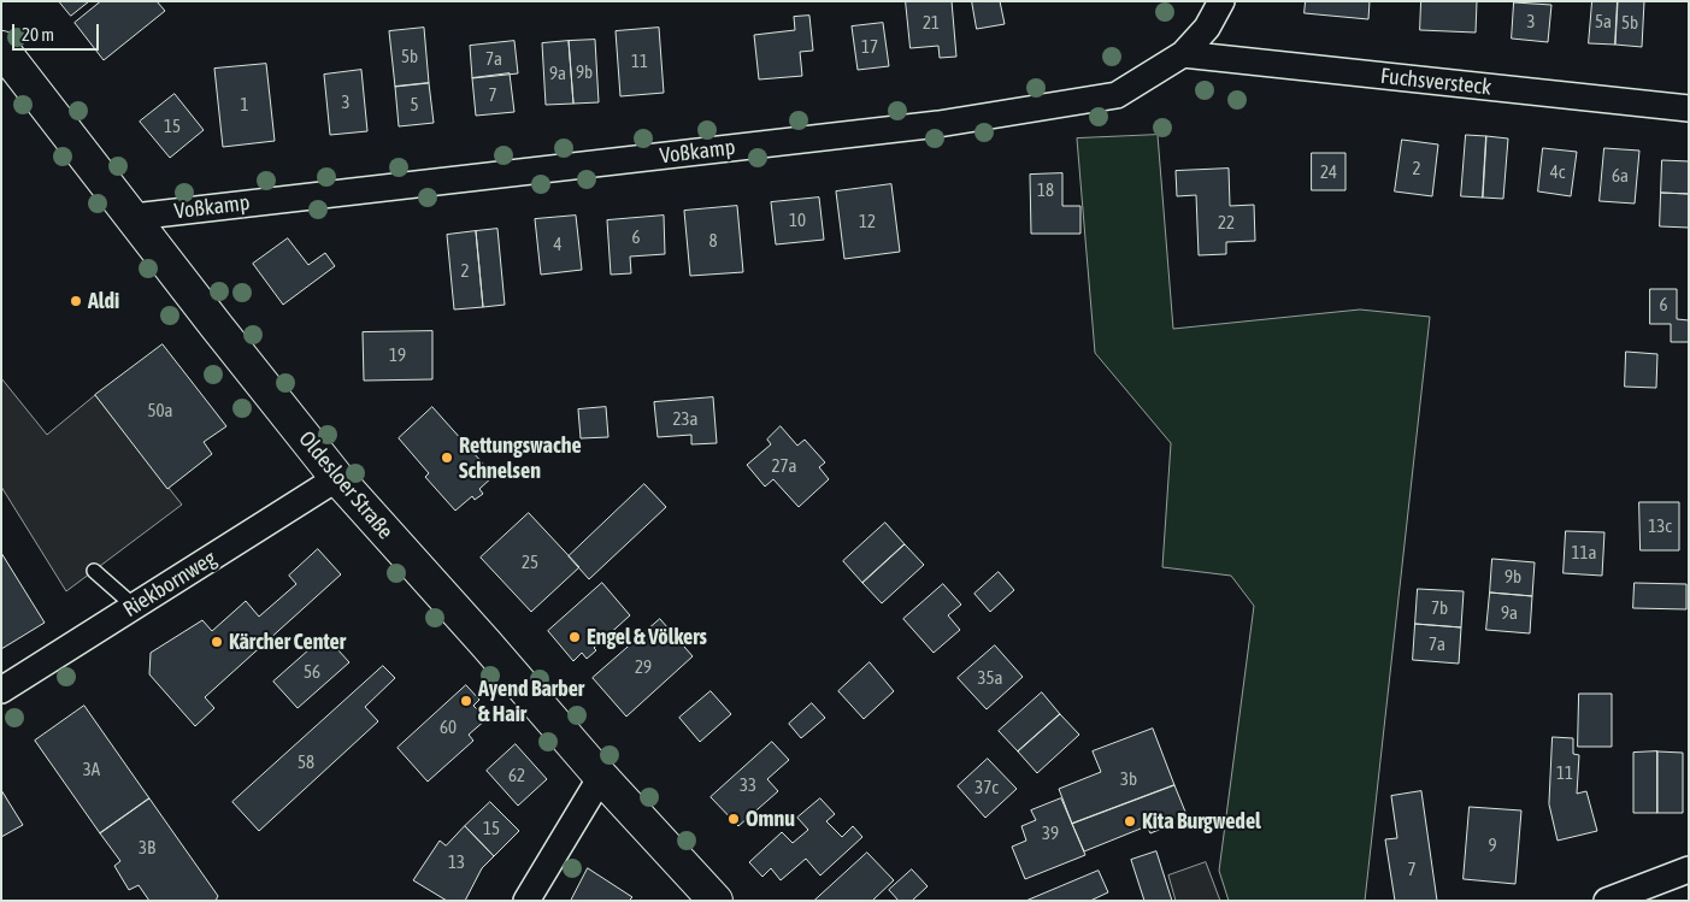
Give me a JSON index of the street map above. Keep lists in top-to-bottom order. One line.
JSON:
{"streets":{"main road":["Oldesloer Straße"],"street":["Fuchsversteck","Voßkamp","Riekbornweg"]},"crossings":[["Fuchsversteck","Voßkamp"],["Voßkamp","Oldesloer Straße"],["Oldesloer Straße","Riekbornweg"]],"places":["Aldi","Rettungswache Schnelsen","Engel & Völkers","Kärcher Center","Ayend Barber & Hair","Omnu","Kita Burgwedel"],"house_numbers":["3","5a","21","5b","17","5b","7a","11","9b","9a","7","3","1","5","15","2","24","4c","6a","18","10","12","22","6","8","4","2","6","19","50a","23a","27a","13c","11a","25","9b","7b","9a","7a","29","56","35a","60","58","3A","11","62","3b","33","37c","15","39","9","3B","13","7"],"scale_bar":"20 m"}
